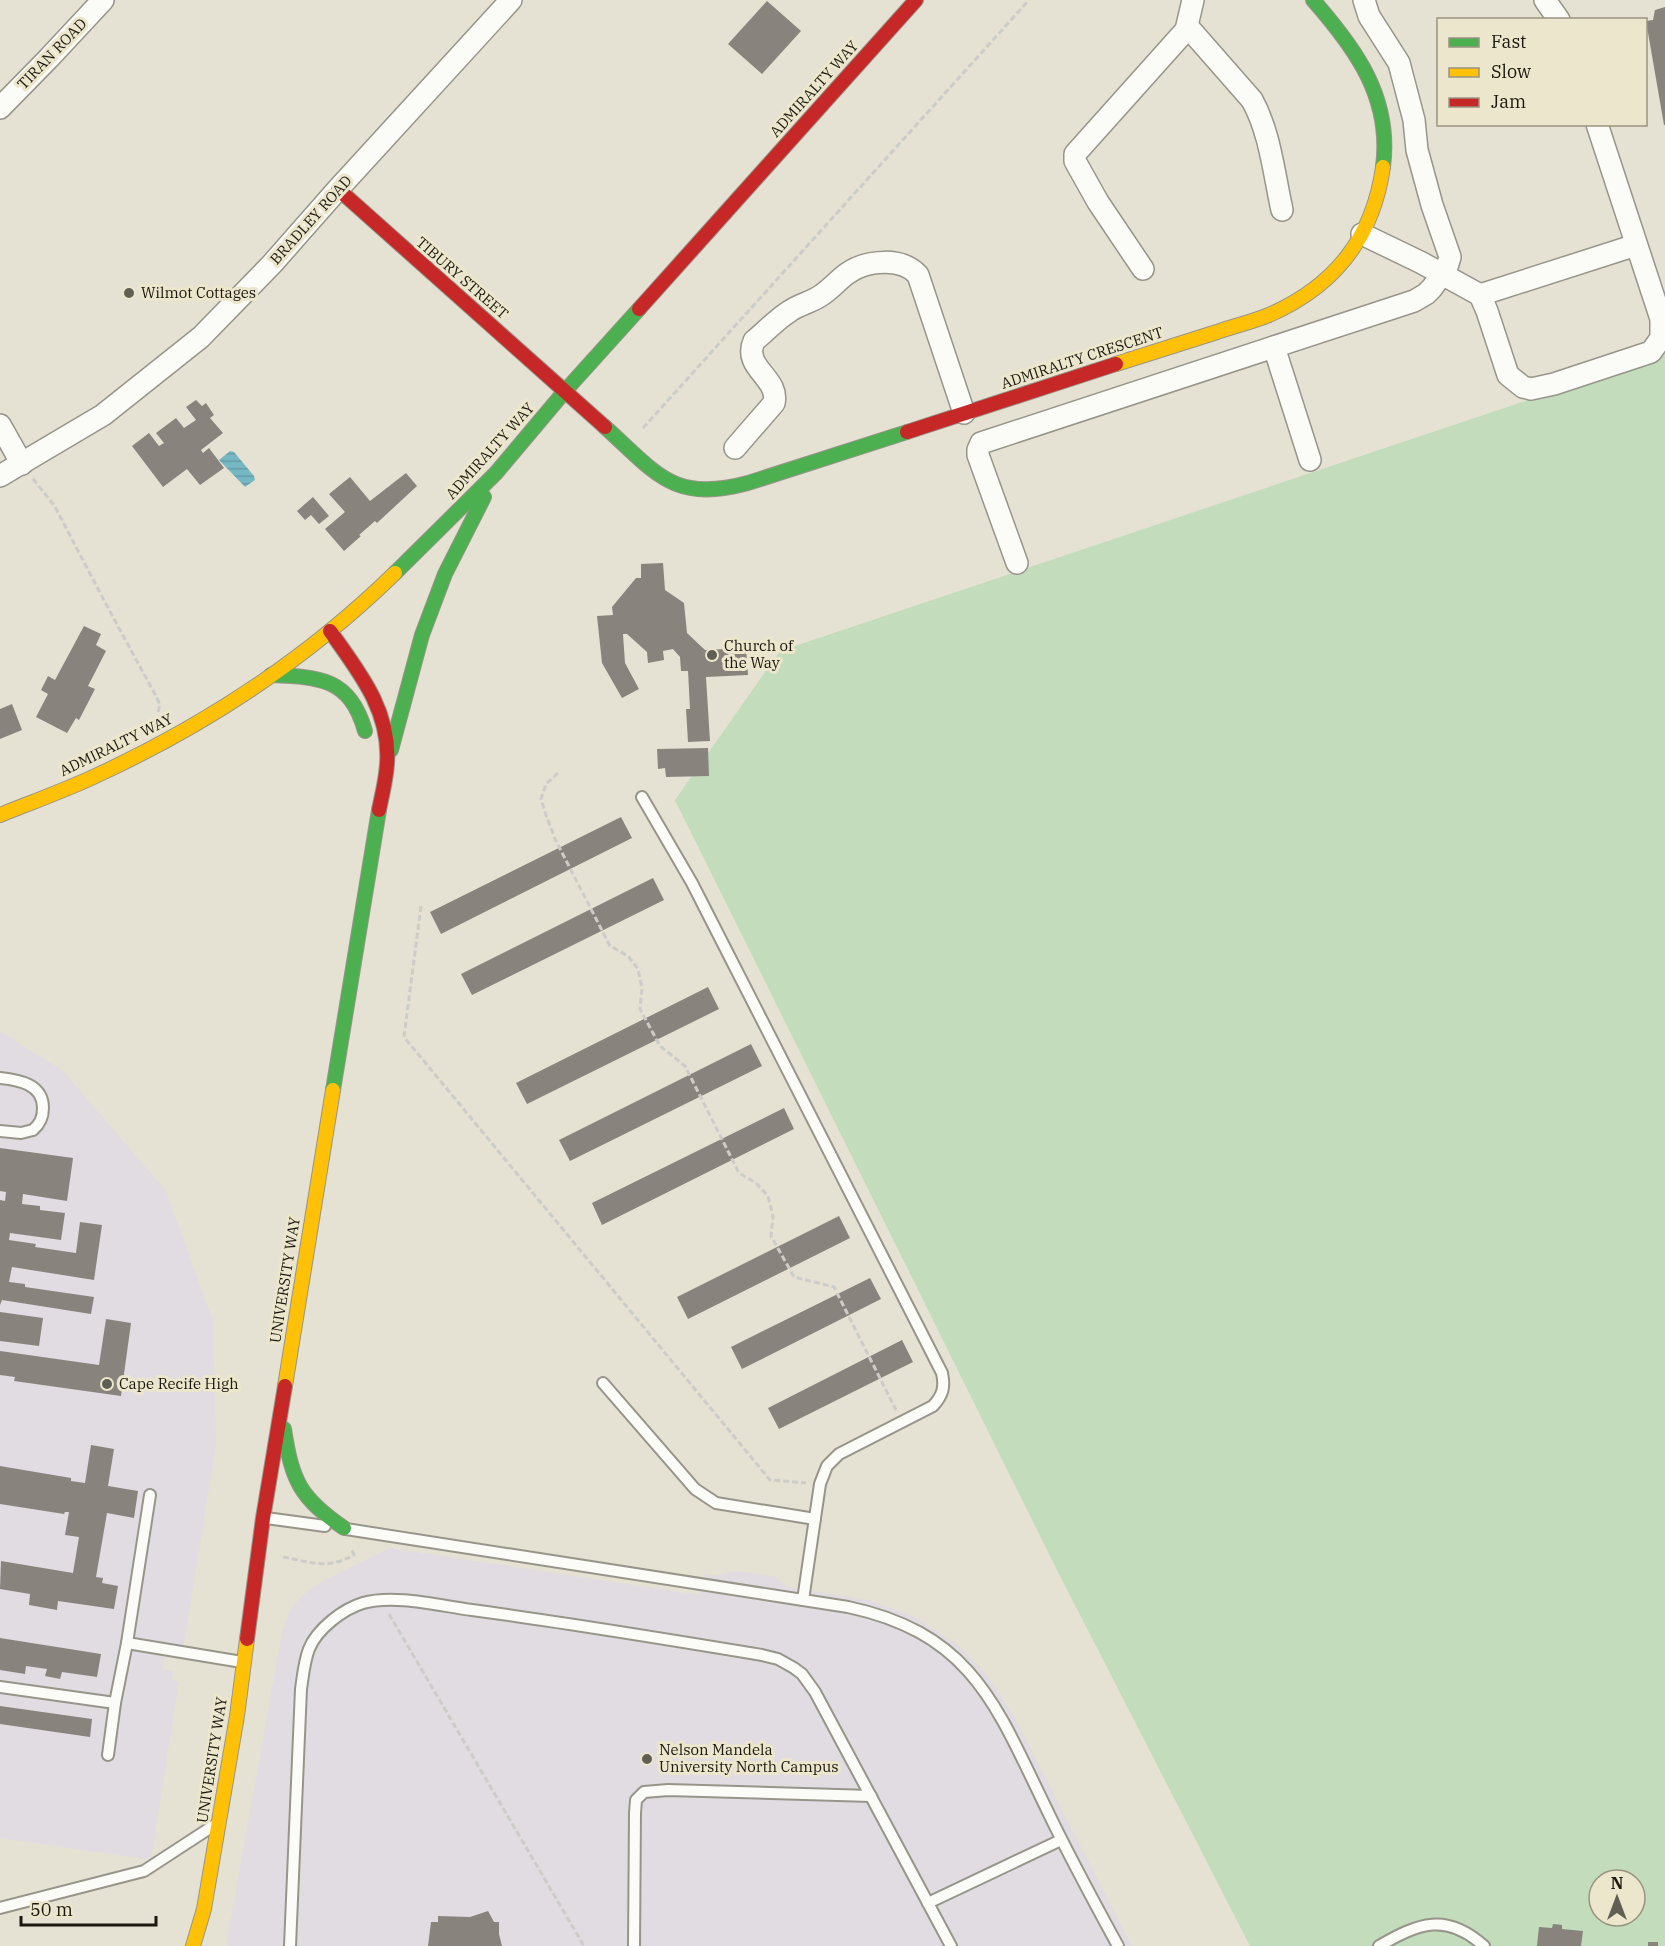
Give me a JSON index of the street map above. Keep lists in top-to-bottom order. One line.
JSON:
{"streets":{"street":["TIRAN ROAD","ADMIRALTY WAY","BRADLEY ROAD","TIBURY STREET","ADMIRALTY CRESCENT","UNIVERSITY WAY"]},"crossings":[["ADMIRALTY WAY","TIBURY STREET"],["ADMIRALTY WAY","ADMIRALTY CRESCENT"],["ADMIRALTY WAY","UNIVERSITY WAY"],["BRADLEY ROAD","TIBURY STREET"],["TIBURY STREET","ADMIRALTY CRESCENT"]],"places":["Wilmot Cottages","Church of the Way","Cape Recife High","Nelson Mandela University North Campus"],"legend":["Fast","Slow","Jam"],"scale_bar":"50 m","north":"top"}
